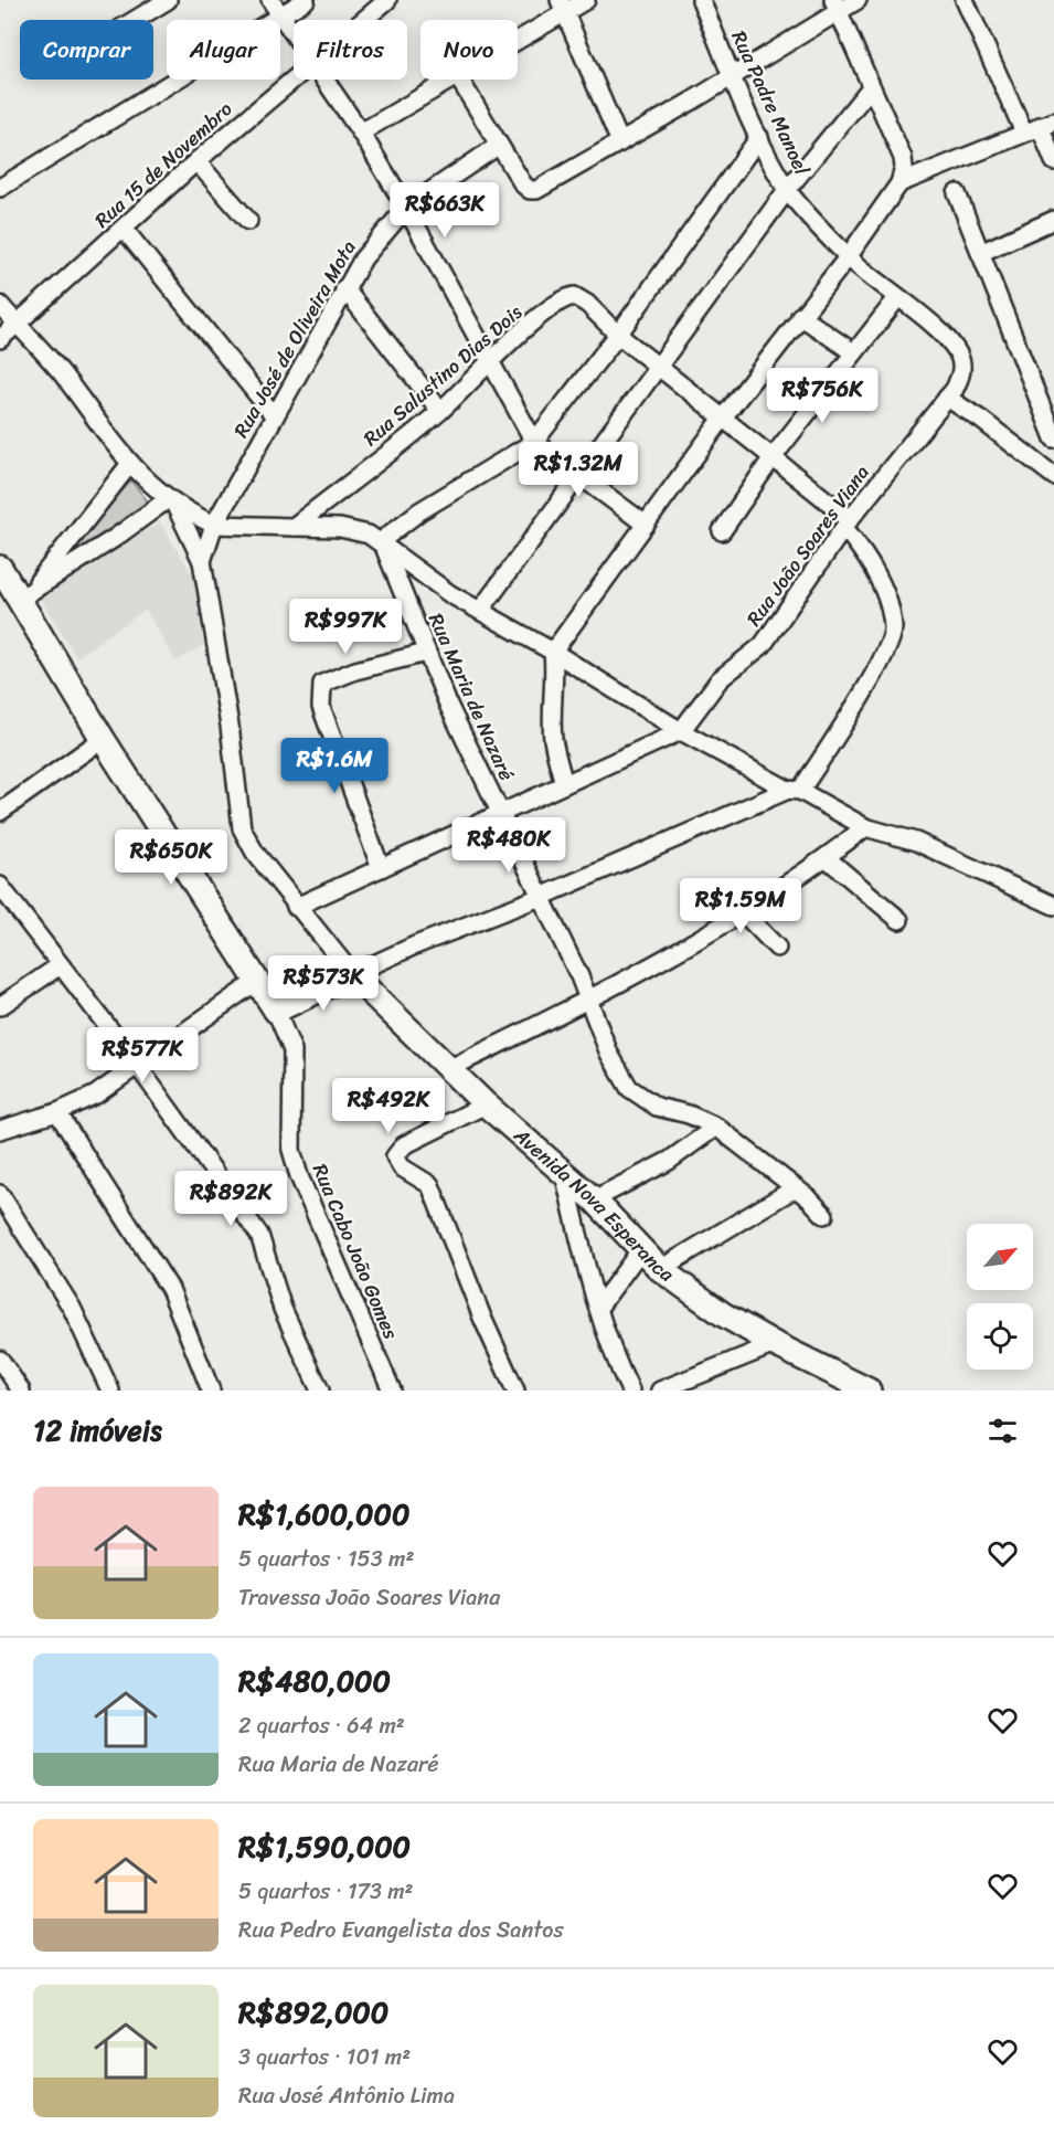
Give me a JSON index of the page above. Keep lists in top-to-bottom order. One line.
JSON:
{"streets":{"main road":["Avenida Nova Esperanca"],"street":["Rua Padre Manoel","Rua 15 de Novembro","Rua José de Oliveira Mota","Rua Salustino Dias Dois","Rua João Soares Viana","Rua Maria de Nazaré","Rua Cabo João Gomes"]},"crossings":[["Rua Padre Manoel","Rua João Soares Viana"],["Rua Salustino Dias Dois","Rua João Soares Viana"],["Rua João Soares Viana","Rua Maria de Nazaré"]],"north":"top right","page":{"chip":["Comprar","Alugar","Filtros","Novo"],"price":["R$663K","R$756K","R$1.32M","R$997K","R$1.6M","R$480K","R$650K","R$1.59M","R$573K","R$577K","R$492K","R$892K"],"heading":"12 imóveis","list":[{"name":"R$1,600,000","note":"5 quartos · 153 m² · Travessa João Soares Viana"},{"name":"R$480,000","note":"2 quartos · 64 m² · Rua Maria de Nazaré"},{"name":"R$1,590,000","note":"5 quartos · 173 m² · Rua Pedro Evangelista dos Santos"},{"name":"R$892,000","note":"3 quartos · 101 m² · Rua José Antônio Lima"}]}}
